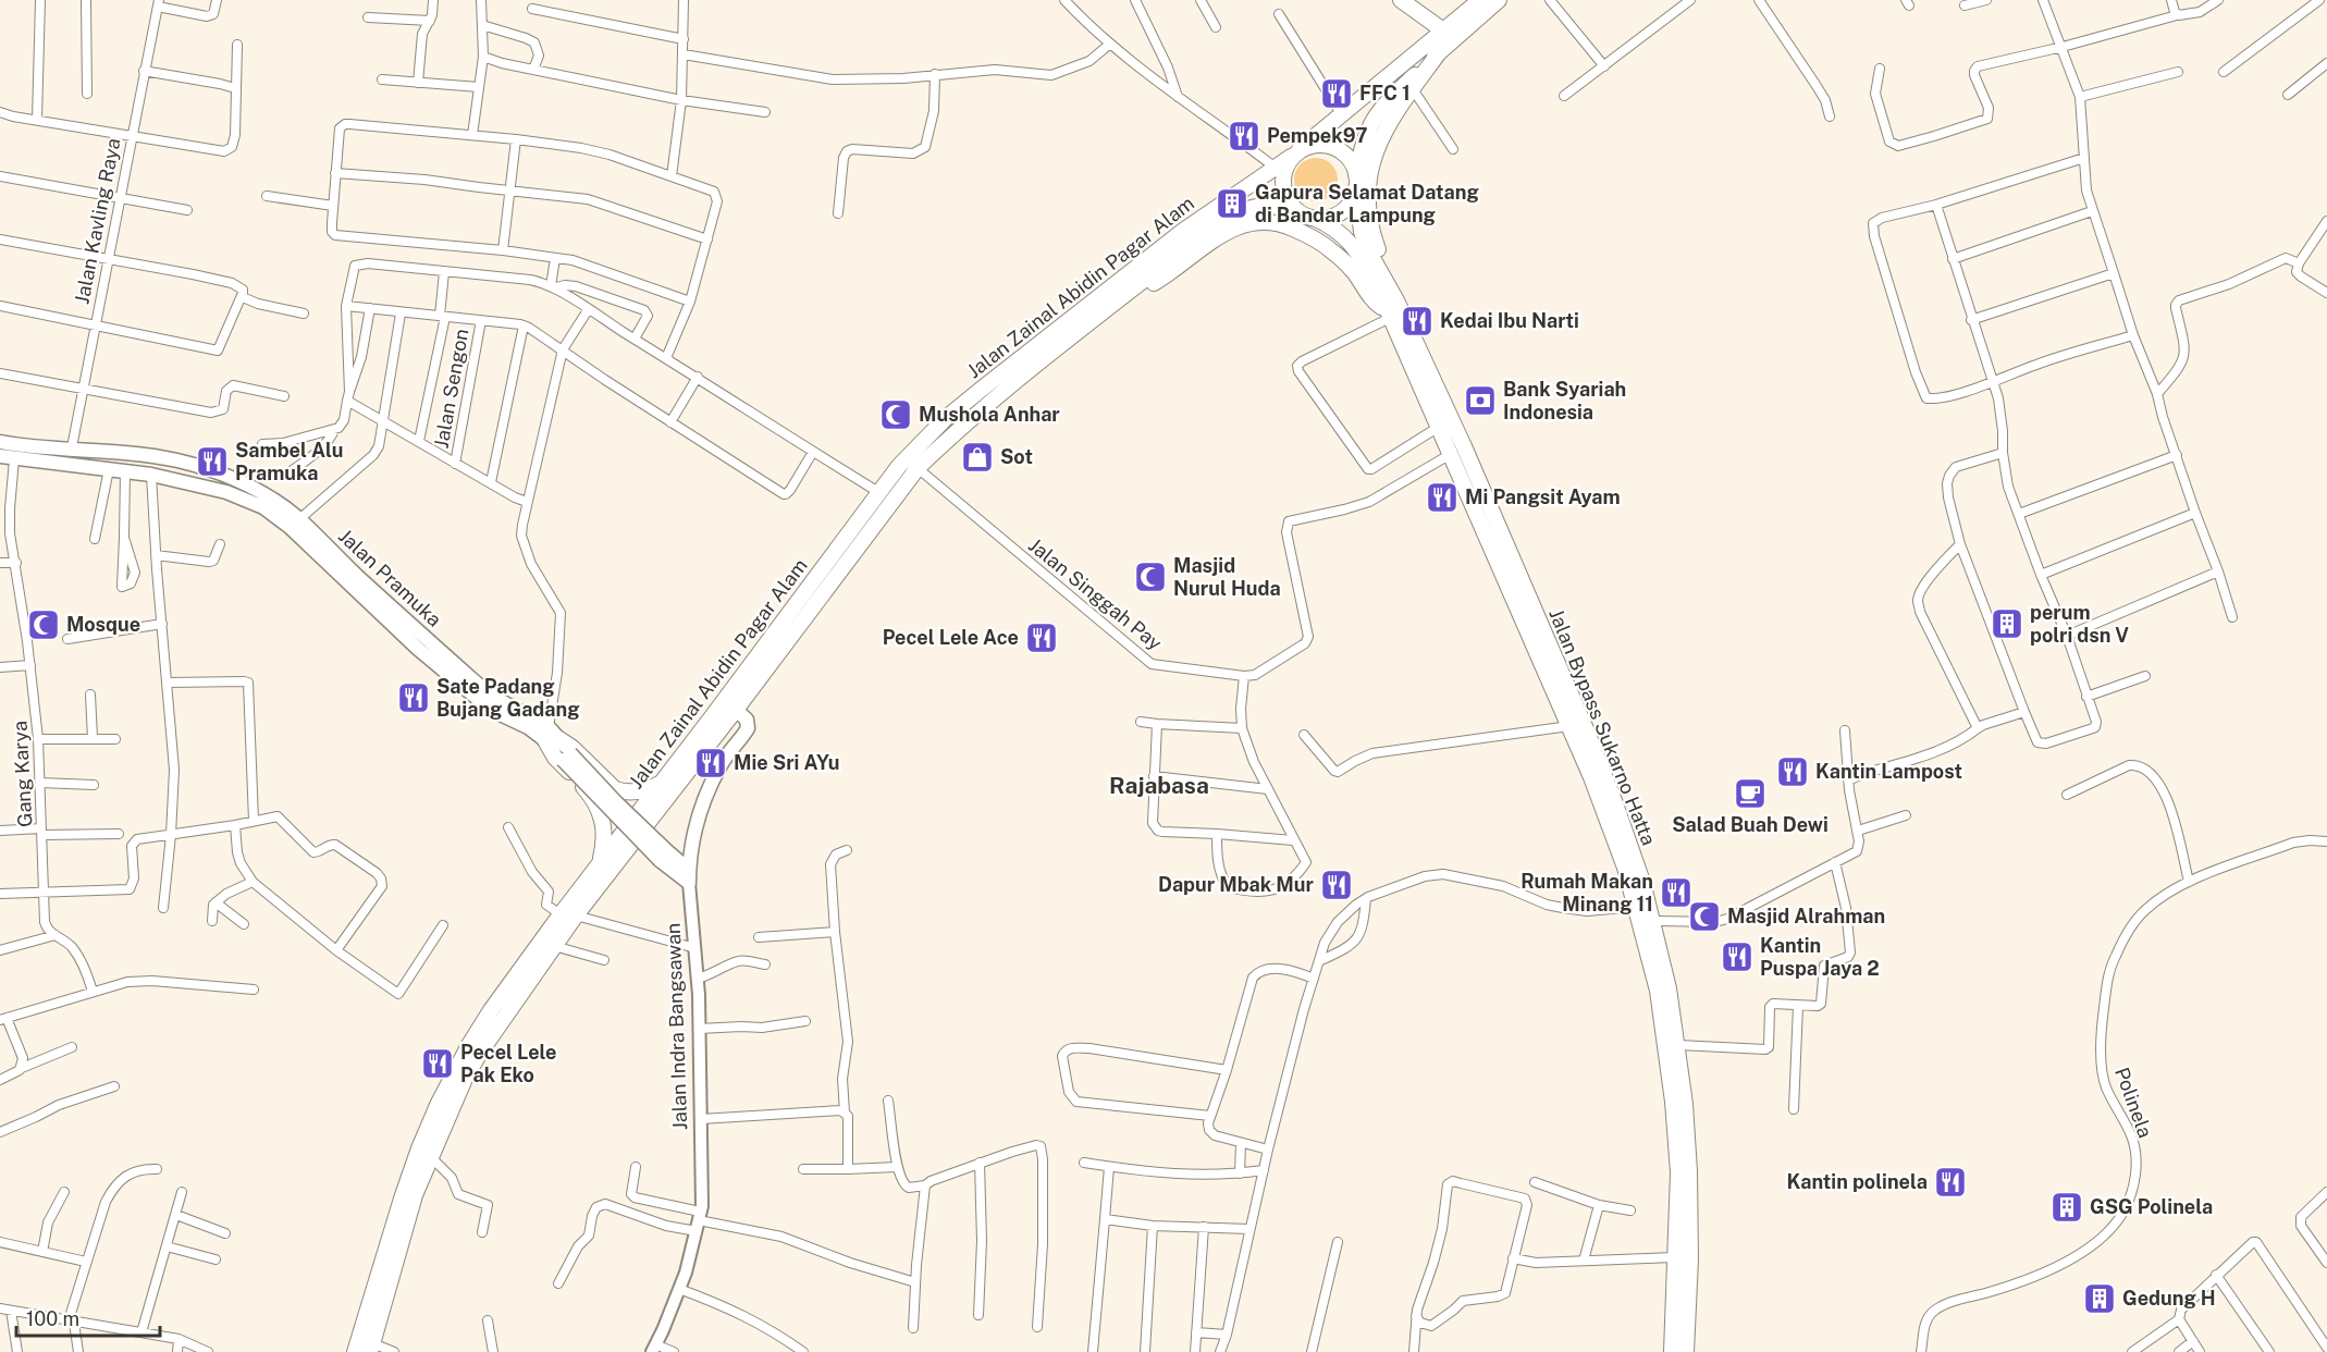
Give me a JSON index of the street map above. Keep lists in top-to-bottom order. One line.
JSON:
{"streets":{"highway":["Jalan Zainal Abidin Pagar Alam","Jalan Bypass Sukarno Hatta"],"main road":["Jalan Pramuka","Jalan Indra Bangsawan"],"street":["Jalan Kavling Raya","Jalan Sengon","Jalan Singgah Pay","Gang Karya","Polinela"]},"crossings":[["Jalan Kavling Raya","Jalan Pramuka"],["Jalan Zainal Abidin Pagar Alam","Jalan Singgah Pay"],["Jalan Zainal Abidin Pagar Alam","Jalan Bypass Sukarno Hatta"],["Jalan Zainal Abidin Pagar Alam","Jalan Indra Bangsawan"],["Jalan Pramuka","Gang Karya"],["Jalan Pramuka","Jalan Indra Bangsawan"],["Jalan Singgah Pay","Jalan Bypass Sukarno Hatta"]],"districts":["Rajabasa"],"places":{"restaurant":["FFC 1","Pempek97","Kedai Ibu Narti","Sambel Alu Pramuka","Mi Pangsit Ayam","Pecel Lele Ace","Sate Padang Bujang Gadang","Mie Sri AYu","Kantin Lampost","Dapur Mbak Mur","Rumah Makan Minang 11","Kantin Puspa Jaya 2","Pecel Lele Pak Eko","Kantin polinela"],"building":["Gapura Selamat Datang di Bandar Lampung","perum polri dsn V","GSG Polinela","Gedung H"],"bank":["Bank Syariah Indonesia"],"mosque":["Mushola Anhar","Masjid Nurul Huda","Mosque","Masjid Alrahman"],"shop":["Sot"],"cafe":["Salad Buah Dewi"]},"scale_bar":"100 m"}
